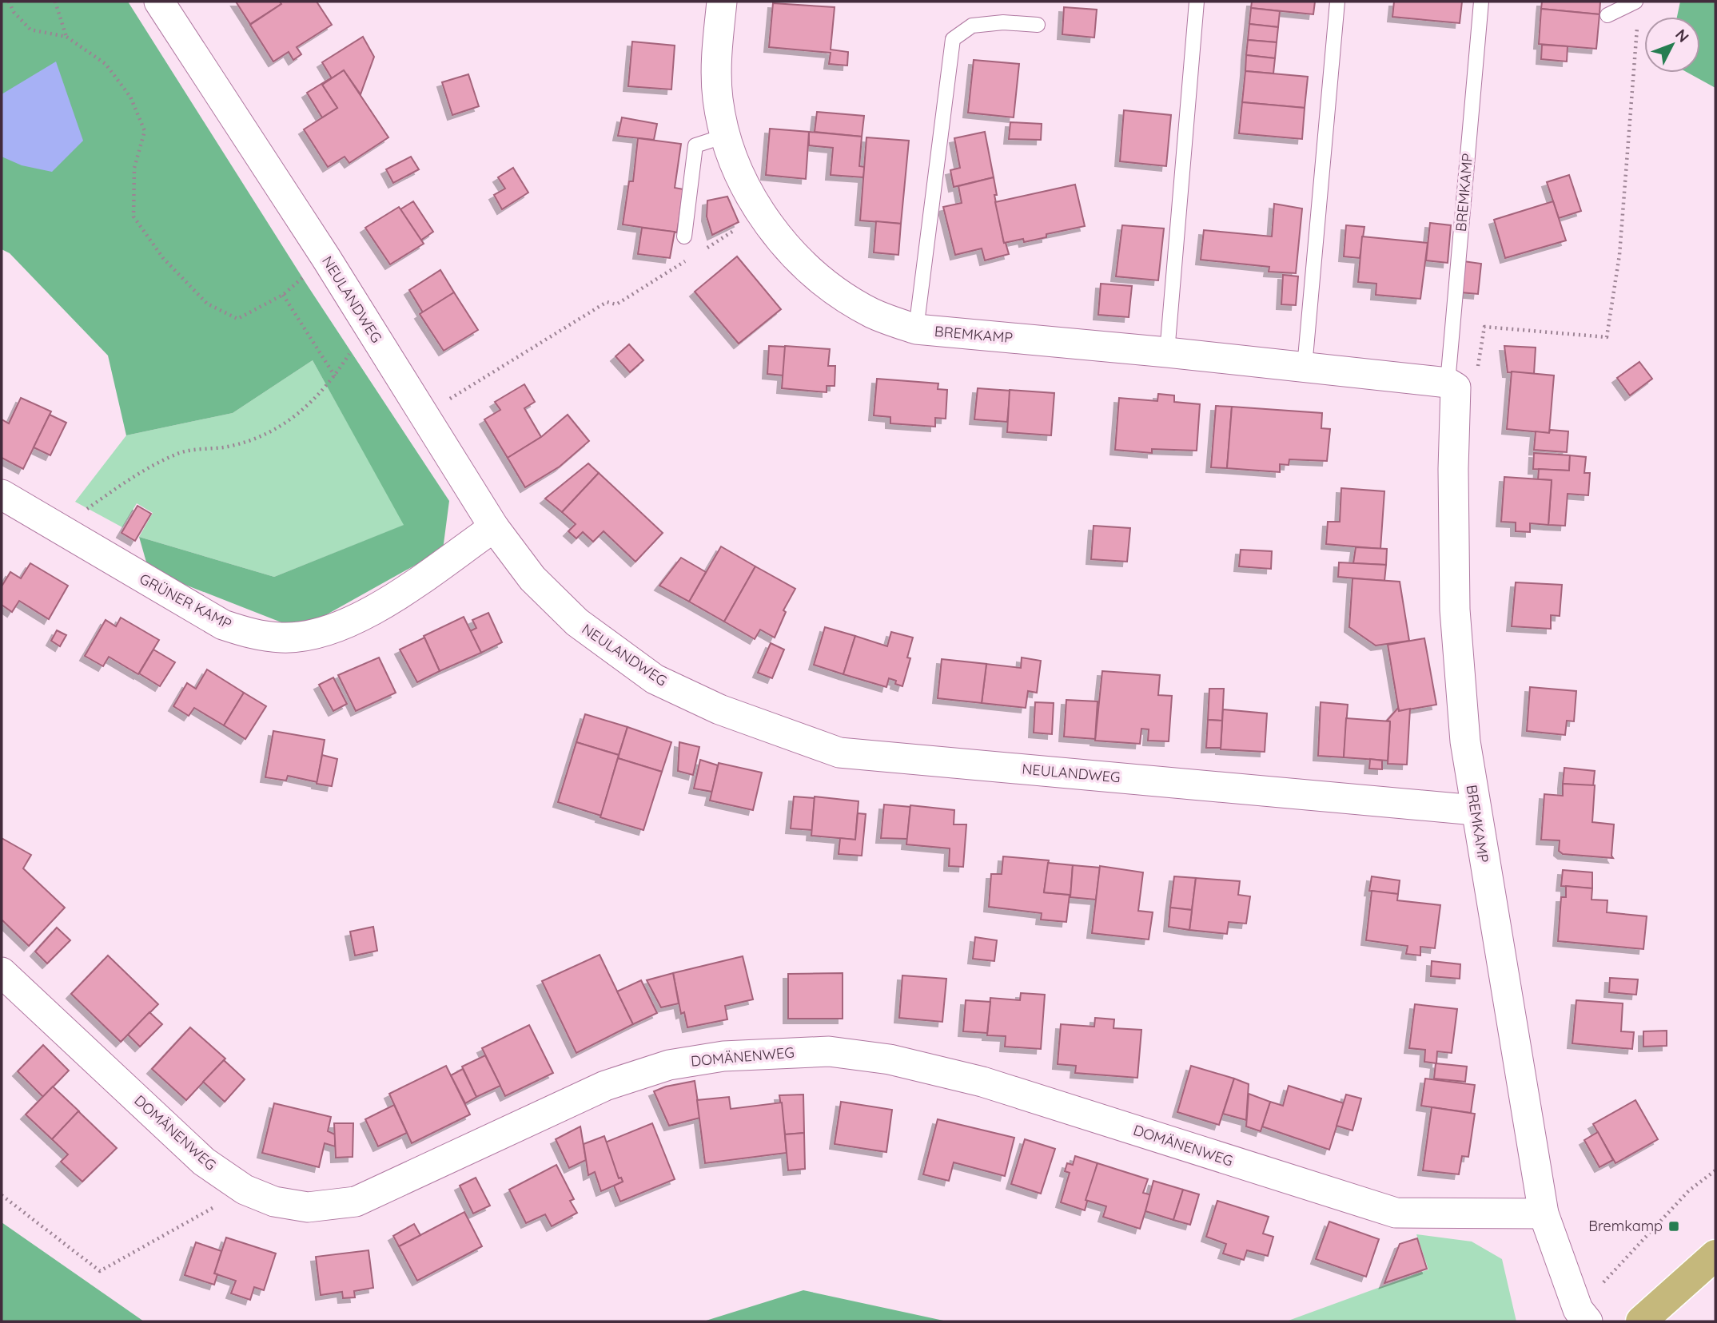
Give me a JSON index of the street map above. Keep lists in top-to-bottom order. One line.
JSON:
{"streets":{"street":["BREMKAMP","NEULANDWEG","GRÜNER KAMP","DOMÄNENWEG"]},"crossings":[["BREMKAMP","NEULANDWEG"],["BREMKAMP","DOMÄNENWEG"],["NEULANDWEG","GRÜNER KAMP"]],"places":{"transit":["Bremkamp"]},"north":"top right"}
